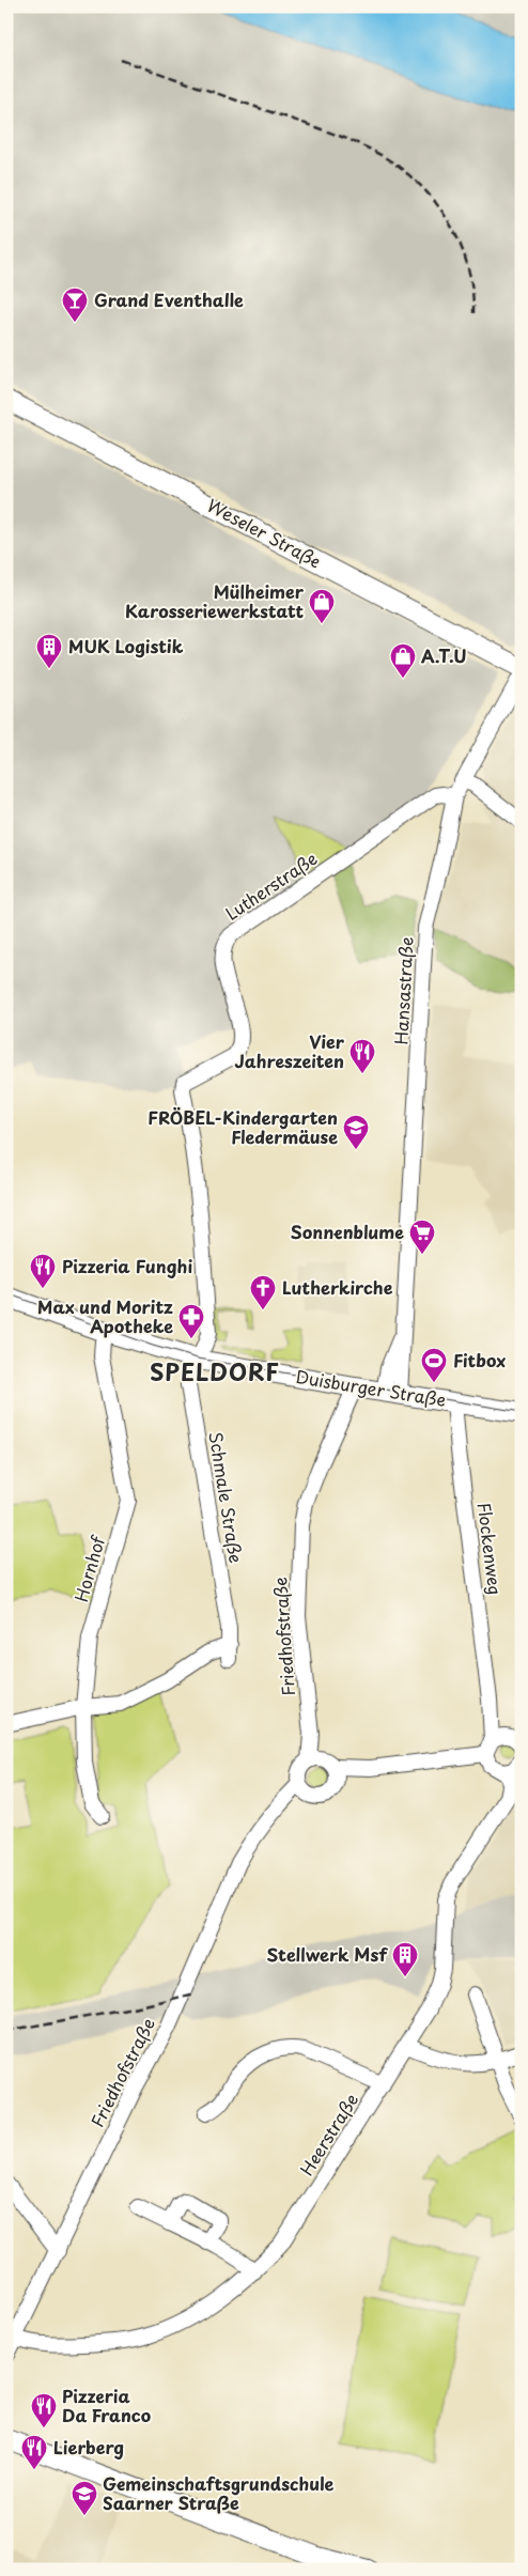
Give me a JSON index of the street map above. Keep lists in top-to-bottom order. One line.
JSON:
{"streets":{"main road":["Weseler Straße","Duisburger Straße"],"street":["Lutherstraße","Hansastraße","Schmale Straße","Flockenweg","Hornhof","Friedhofstraße","Heerstraße"]},"crossings":[["Lutherstraße","Hansastraße"],["Lutherstraße","Duisburger Straße"],["Lutherstraße","Schmale Straße"],["Hansastraße","Duisburger Straße"],["Duisburger Straße","Schmale Straße"],["Duisburger Straße","Flockenweg"],["Duisburger Straße","Hornhof"],["Duisburger Straße","Friedhofstraße"],["Schmale Straße","Hornhof"],["Friedhofstraße","Heerstraße"]],"districts":["SPELDORF"],"places":{"bar":["Grand Eventhalle"],"shop":["Mülheimer Karosseriewerkstatt","A.T.U"],"building":["MUK Logistik","Stellwerk Msf"],"restaurant":["Vier Jahreszeiten","Pizzeria Funghi","Pizzeria Da Franco","Lierberg"],"school or university":["FRÖBEL-Kindergarten Fledermäuse","Gemeinschaftsgrundschule Saarner Straße"],"supermarket":["Sonnenblume"],"church":["Lutherkirche"],"pharmacy":["Max und Moritz Apotheke"],"sports":["Fitbox"]}}
